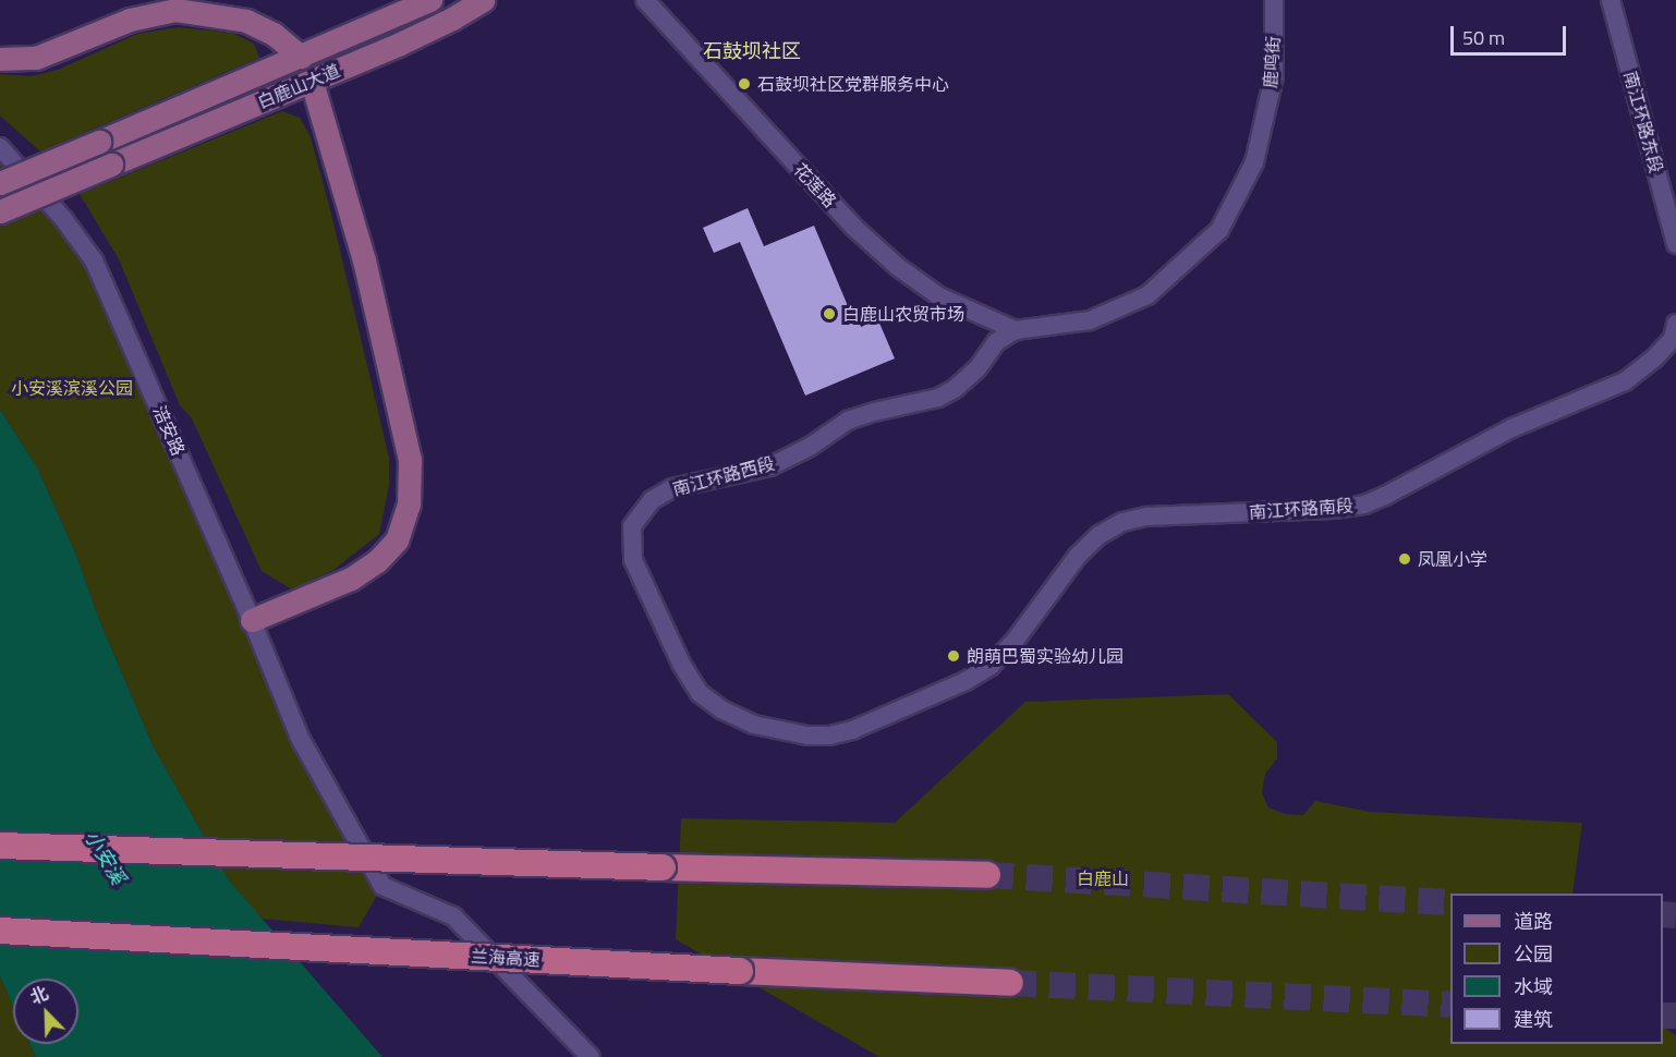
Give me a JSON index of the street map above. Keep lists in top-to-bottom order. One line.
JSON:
{"streets":{"highway":["兰海高速"],"main road":["白鹿山大道"],"street":["鹿鸣街","南江环路东段","花莲路","涪安路","南江环路西段","南江环路南段"]},"crossings":[["鹿鸣街","花莲路"],["鹿鸣街","南江环路西段"],["花莲路","南江环路西段"],["南江环路西段","南江环路南段"]],"districts":["石鼓坝社区"],"water":["小安溪"],"parks":["小安溪滨溪公园","白鹿山"],"places":["石鼓坝社区党群服务中心","白鹿山农贸市场","凤凰小学","朗萌巴蜀实验幼儿园"],"legend":["道路","公园","水域","建筑"],"scale_bar":"50 m","north":"top left"}
